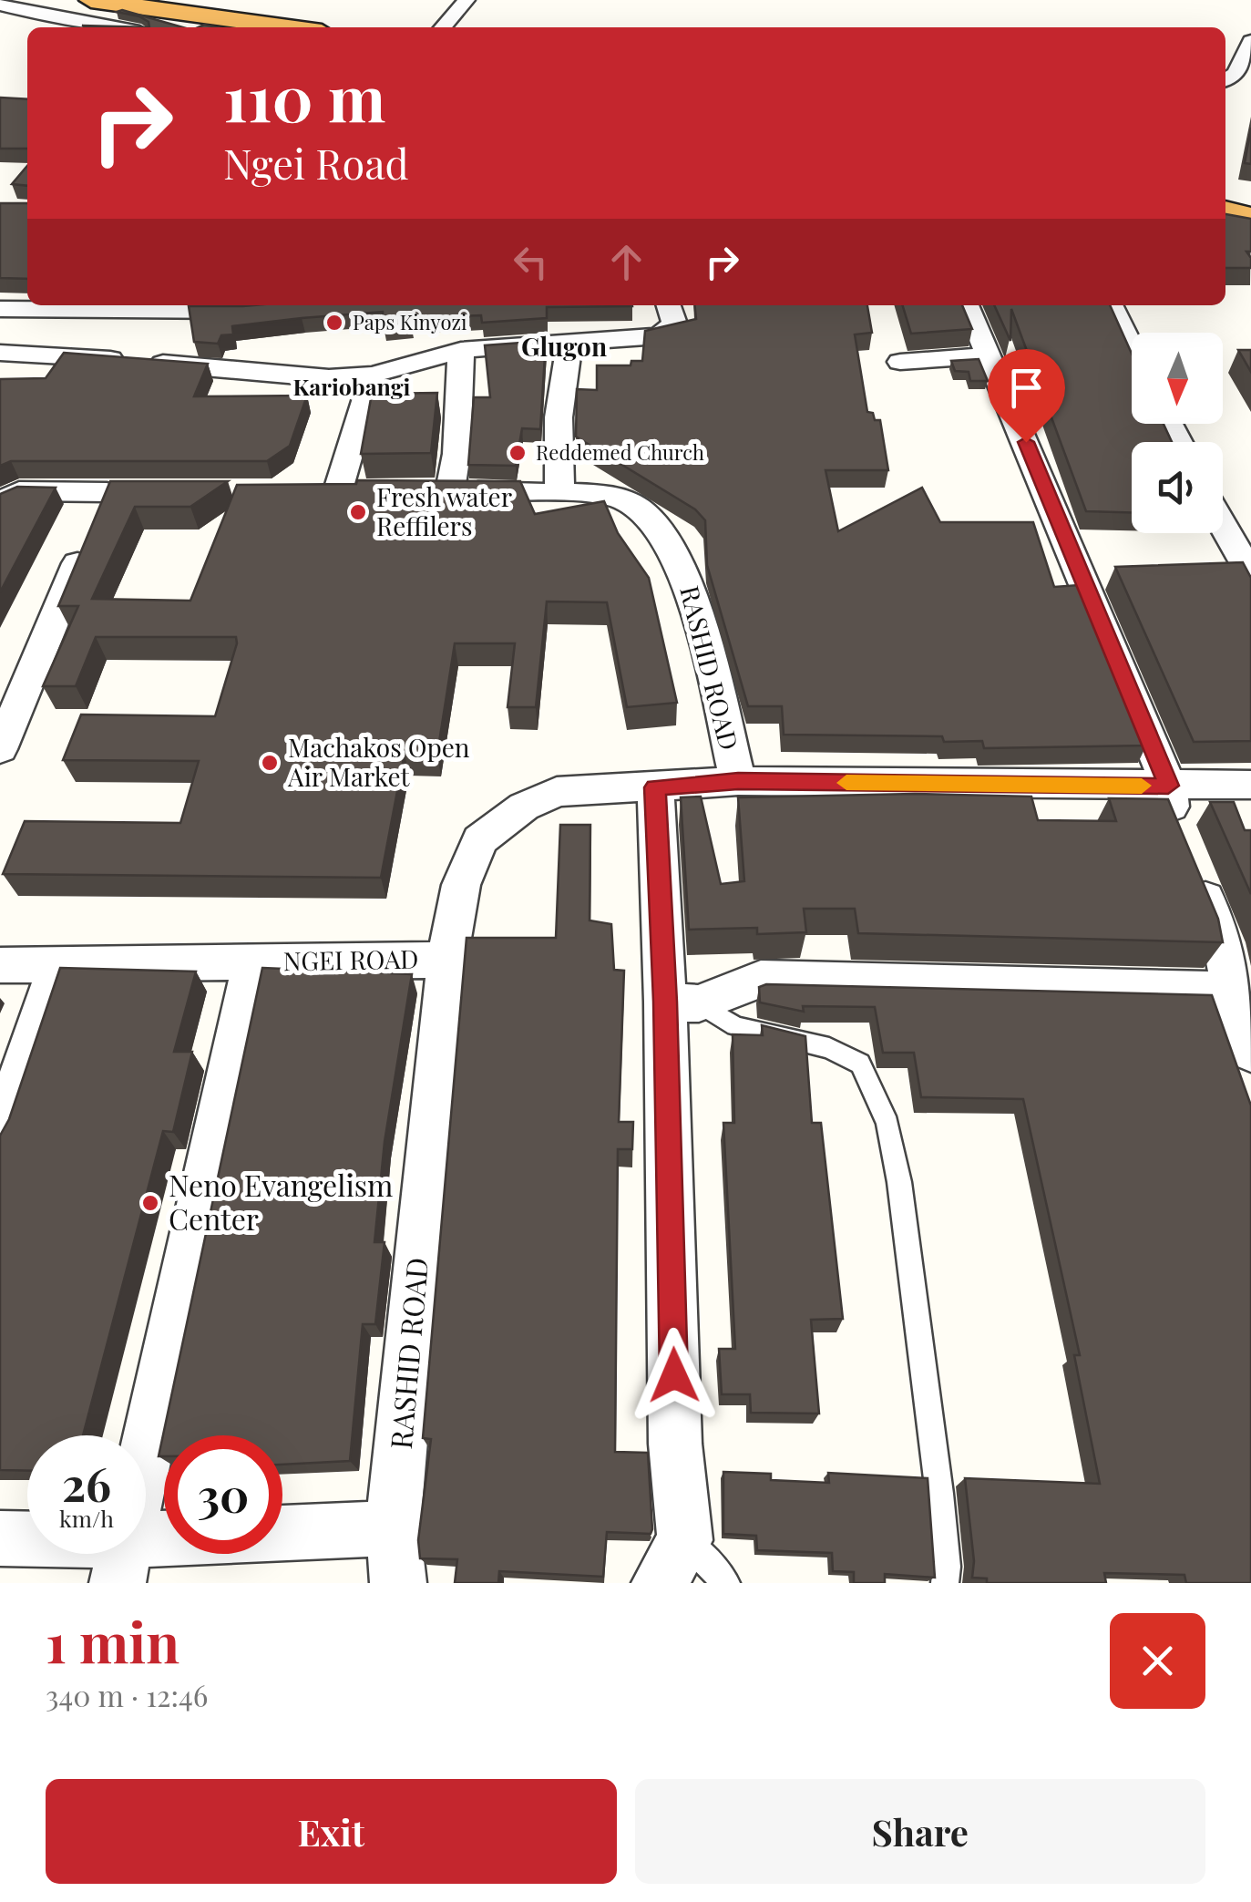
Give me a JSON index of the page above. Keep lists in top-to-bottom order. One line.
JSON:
{"streets":{"street":["RASHID ROAD","NGEI ROAD"]},"crossings":[["RASHID ROAD","NGEI ROAD"]],"districts":["Glugon","Kariobangi"],"places":["Paps Kinyozi","Reddemed Church","Fresh water Reffilers","Machakos Open Air Market","Neno Evangelism Center"],"north":"bottom","page":{"turn":["110 m","Ngei Road"],"speed":"26 km/h","limit":"30","heading":["1 min","340 m · 12:46"],"buttons":["Exit","Share"]}}
